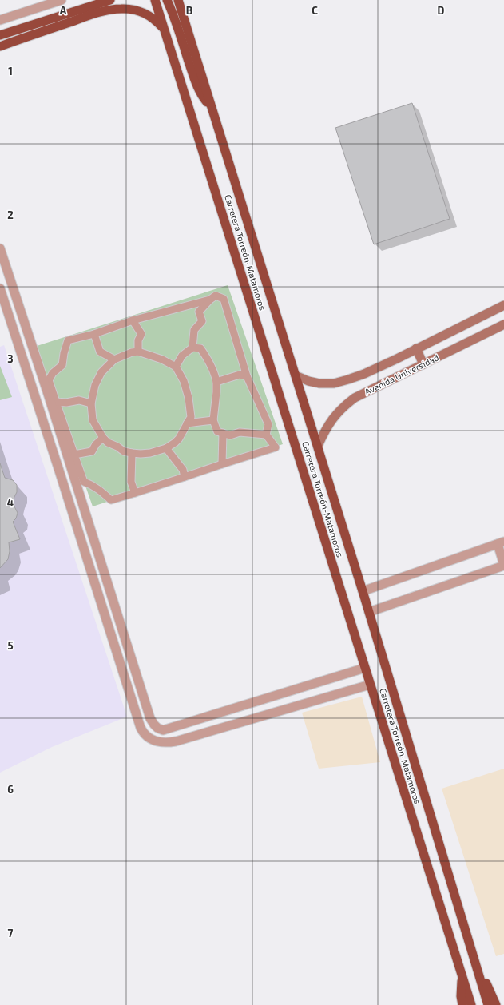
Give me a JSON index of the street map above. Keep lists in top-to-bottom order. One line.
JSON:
{"streets":{"highway":["Carretera Torreón-Matamoros"],"main road":["Avenida Universidad"]},"grid":{"columns":["A","B","C","D"],"rows":["1","2","3","4","5","6","7"]}}
